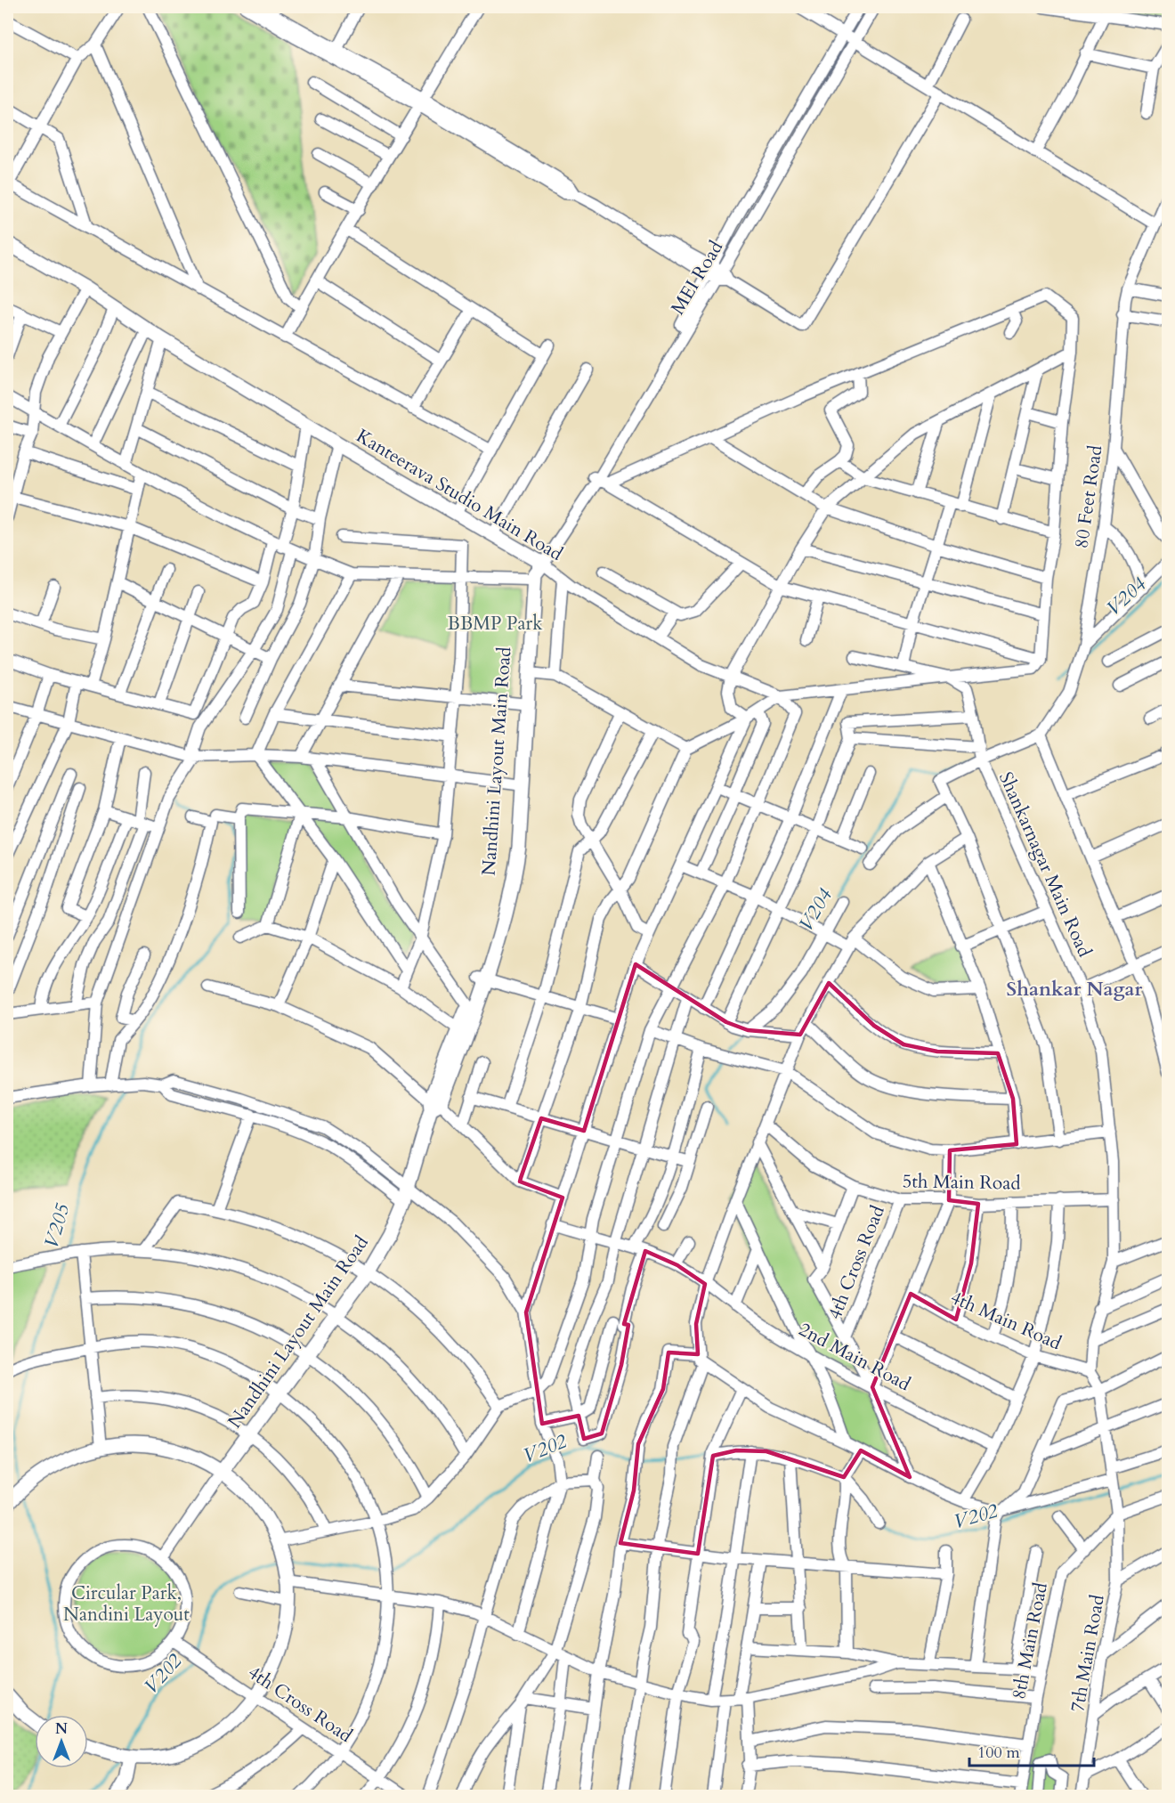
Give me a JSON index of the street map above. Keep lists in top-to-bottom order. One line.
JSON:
{"streets":{"main road":["Kanteerava Studio Main Road","Nandhini Layout Main Road"],"street":["MEI Road","80 Feet Road","Shankarnagar Main Road","5th Main Road","4th Cross Road","4th Main Road","2nd Main Road","8th Main Road","7th Main Road"]},"crossings":[["MEI Road","Kanteerava Studio Main Road"],["MEI Road","Nandhini Layout Main Road"],["Kanteerava Studio Main Road","Nandhini Layout Main Road"],["Kanteerava Studio Main Road","Shankarnagar Main Road"],["Shankarnagar Main Road","5th Main Road"],["Shankarnagar Main Road","4th Main Road"],["5th Main Road","4th Cross Road"],["8th Main Road","7th Main Road"]],"districts":["Shankar Nagar"],"water":["V204","V205","V202"],"parks":["BBMP Park","Circular Park, Nandini Layout"],"scale_bar":"100 m","north":"top"}
